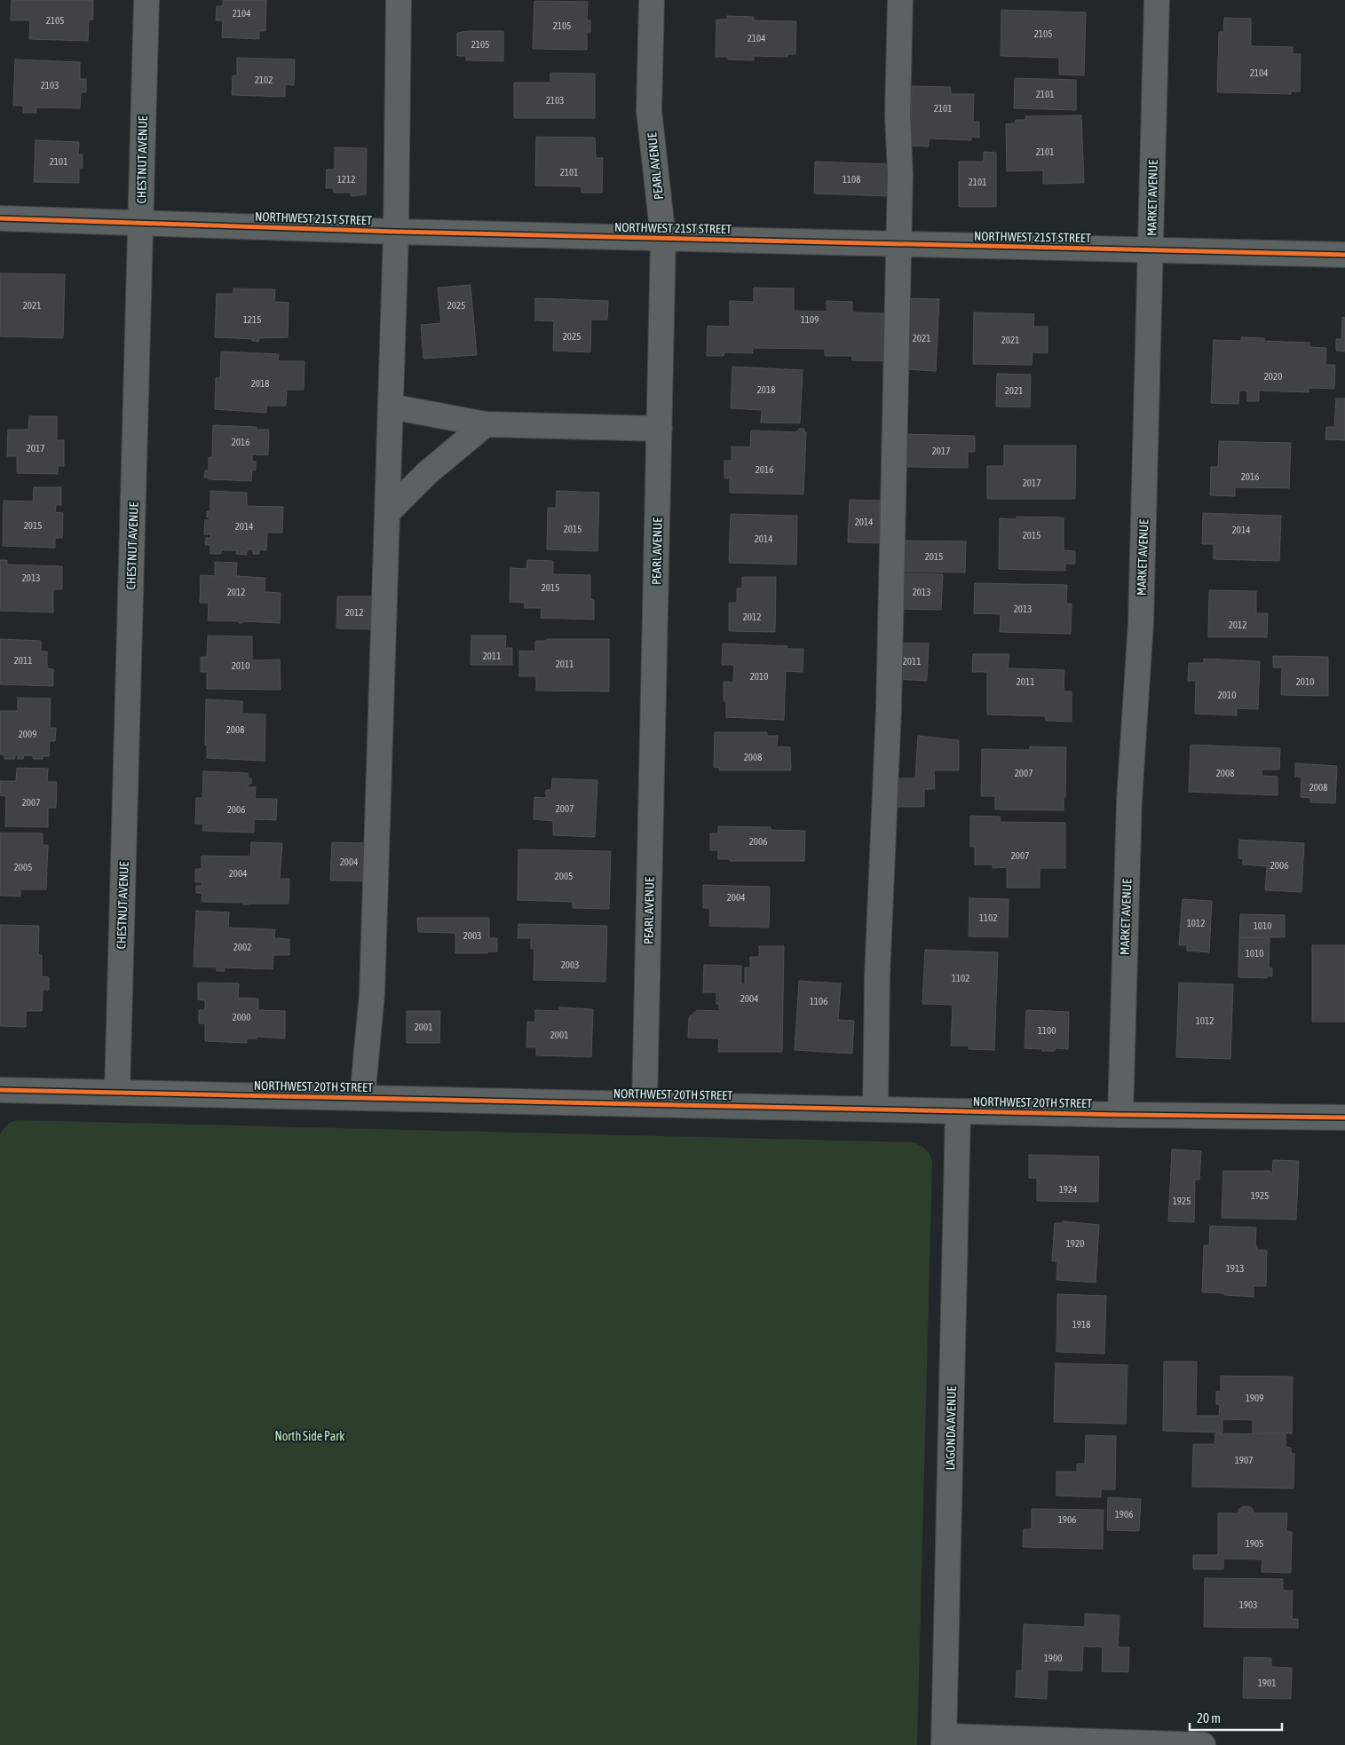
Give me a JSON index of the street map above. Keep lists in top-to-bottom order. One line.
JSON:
{"streets":{"street":["CHESTNUT AVENUE","PEARL AVENUE","MARKET AVENUE","NORTHWEST 21ST STREET","NORTHWEST 20TH STREET","LAGONDA AVENUE"]},"crossings":[["CHESTNUT AVENUE","NORTHWEST 21ST STREET"],["CHESTNUT AVENUE","NORTHWEST 20TH STREET"],["PEARL AVENUE","NORTHWEST 21ST STREET"],["PEARL AVENUE","NORTHWEST 20TH STREET"],["MARKET AVENUE","NORTHWEST 21ST STREET"],["MARKET AVENUE","NORTHWEST 20TH STREET"],["NORTHWEST 20TH STREET","LAGONDA AVENUE"]],"parks":["North Side Park"],"house_numbers":["2104","2105","2105","2105","2104","2105","2104","2102","2103","2101","2103","2101","2101","2101","2101","1212","1108","2101","2021","2025","1215","1109","2025","2021","2021","2020","2018","2018","2021","2016","2017","2017","2016","2016","2017","2014","2015","2014","2015","2014","2015","2014","2015","2013","2015","2012","2013","2013","2012","2012","2012","2011","2011","2011","2011","2010","2010","2011","2010","2010","2008","2009","2008","2007","2008","2008","2007","2007","2006","2006","2007","2004","2006","2005","2004","2005","2004","1102","1012","1010","2003","2002","1010","2003","1102","2004","1106","2000","1012","2001","1100","2001","1924","1925","1925","1920","1913","1918","1909","1907","1906","1906","1905","1903","1900","1901"],"scale_bar":"20 m"}
